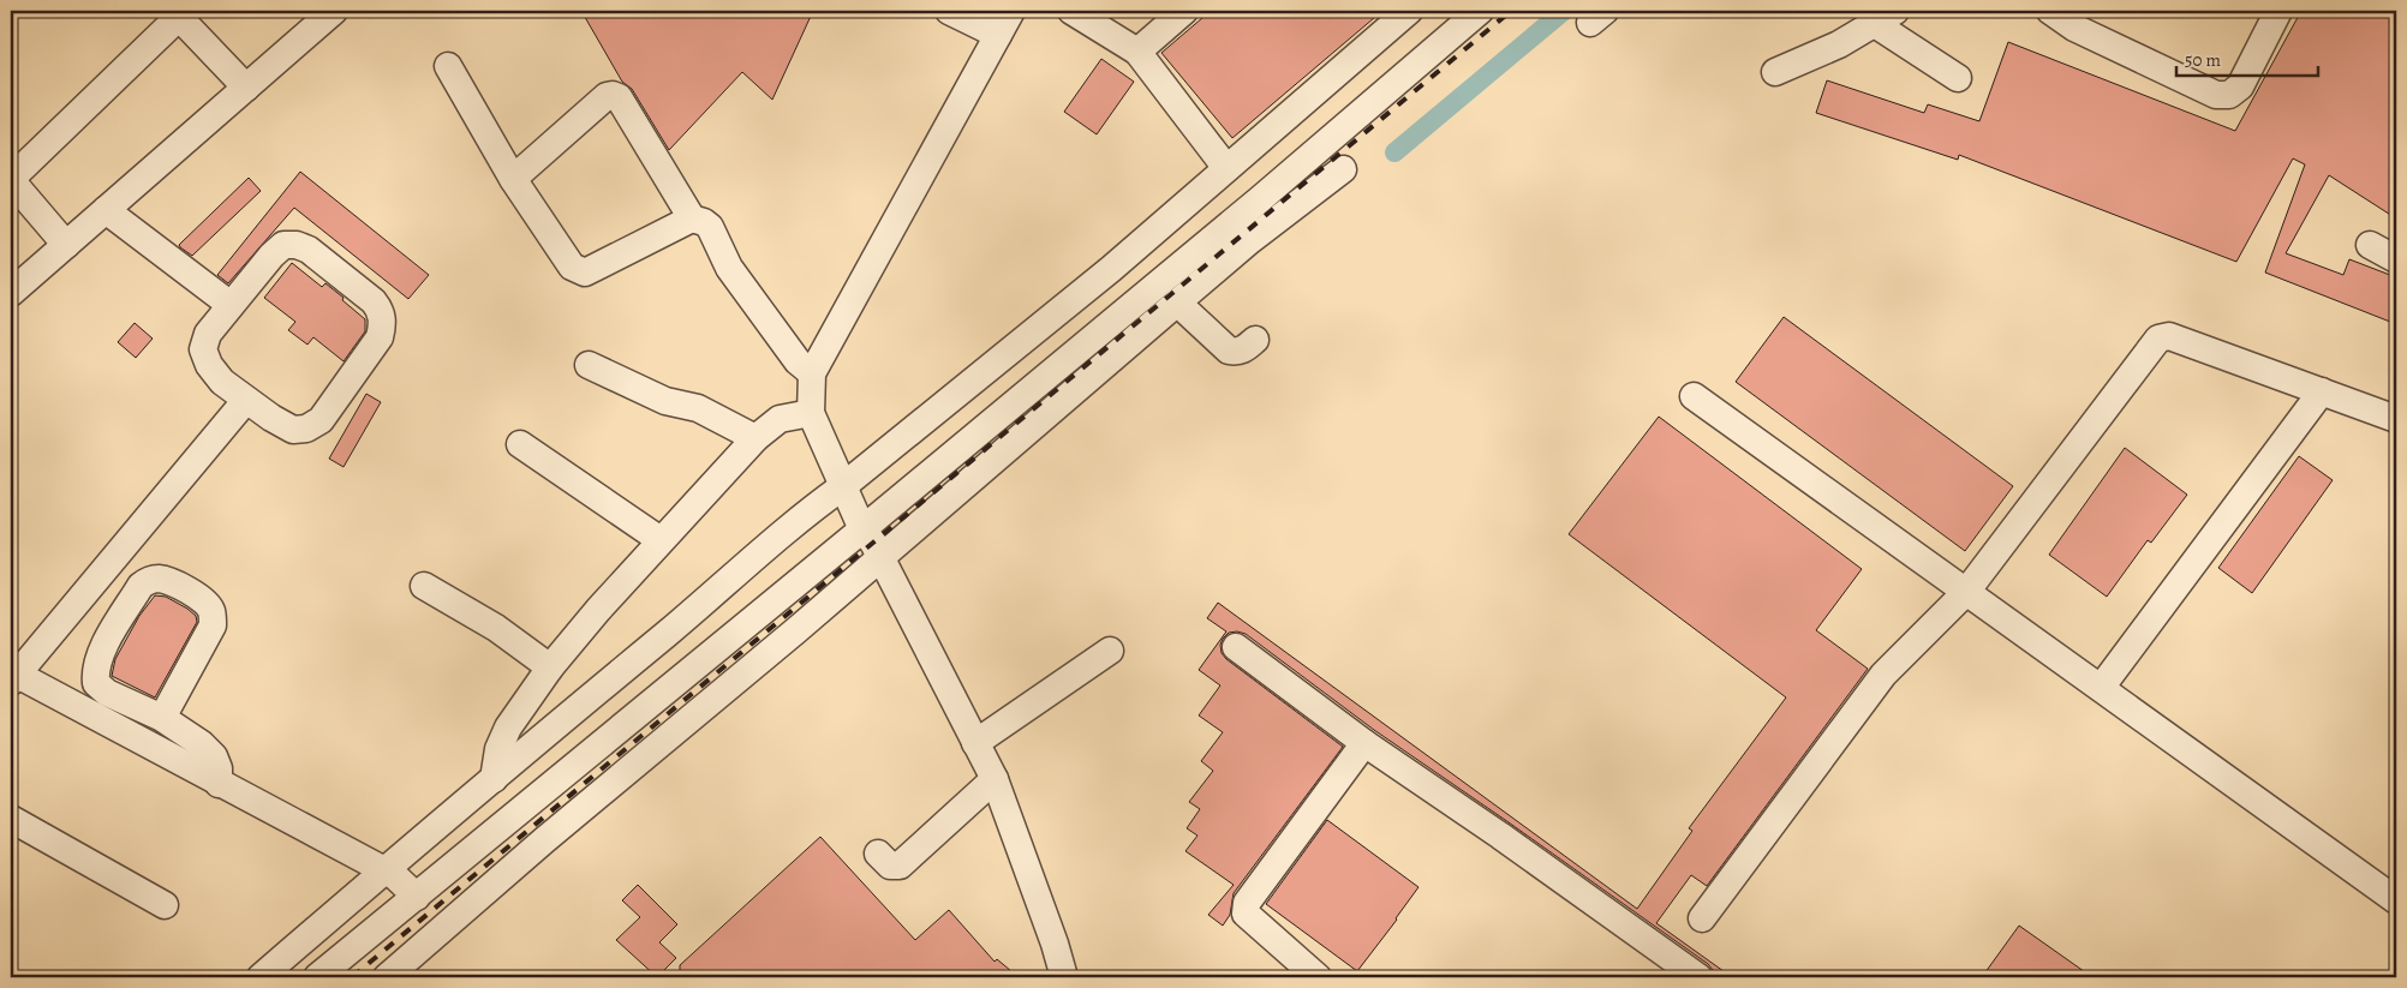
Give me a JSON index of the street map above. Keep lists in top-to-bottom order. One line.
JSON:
{"scale_bar":"50 m"}
